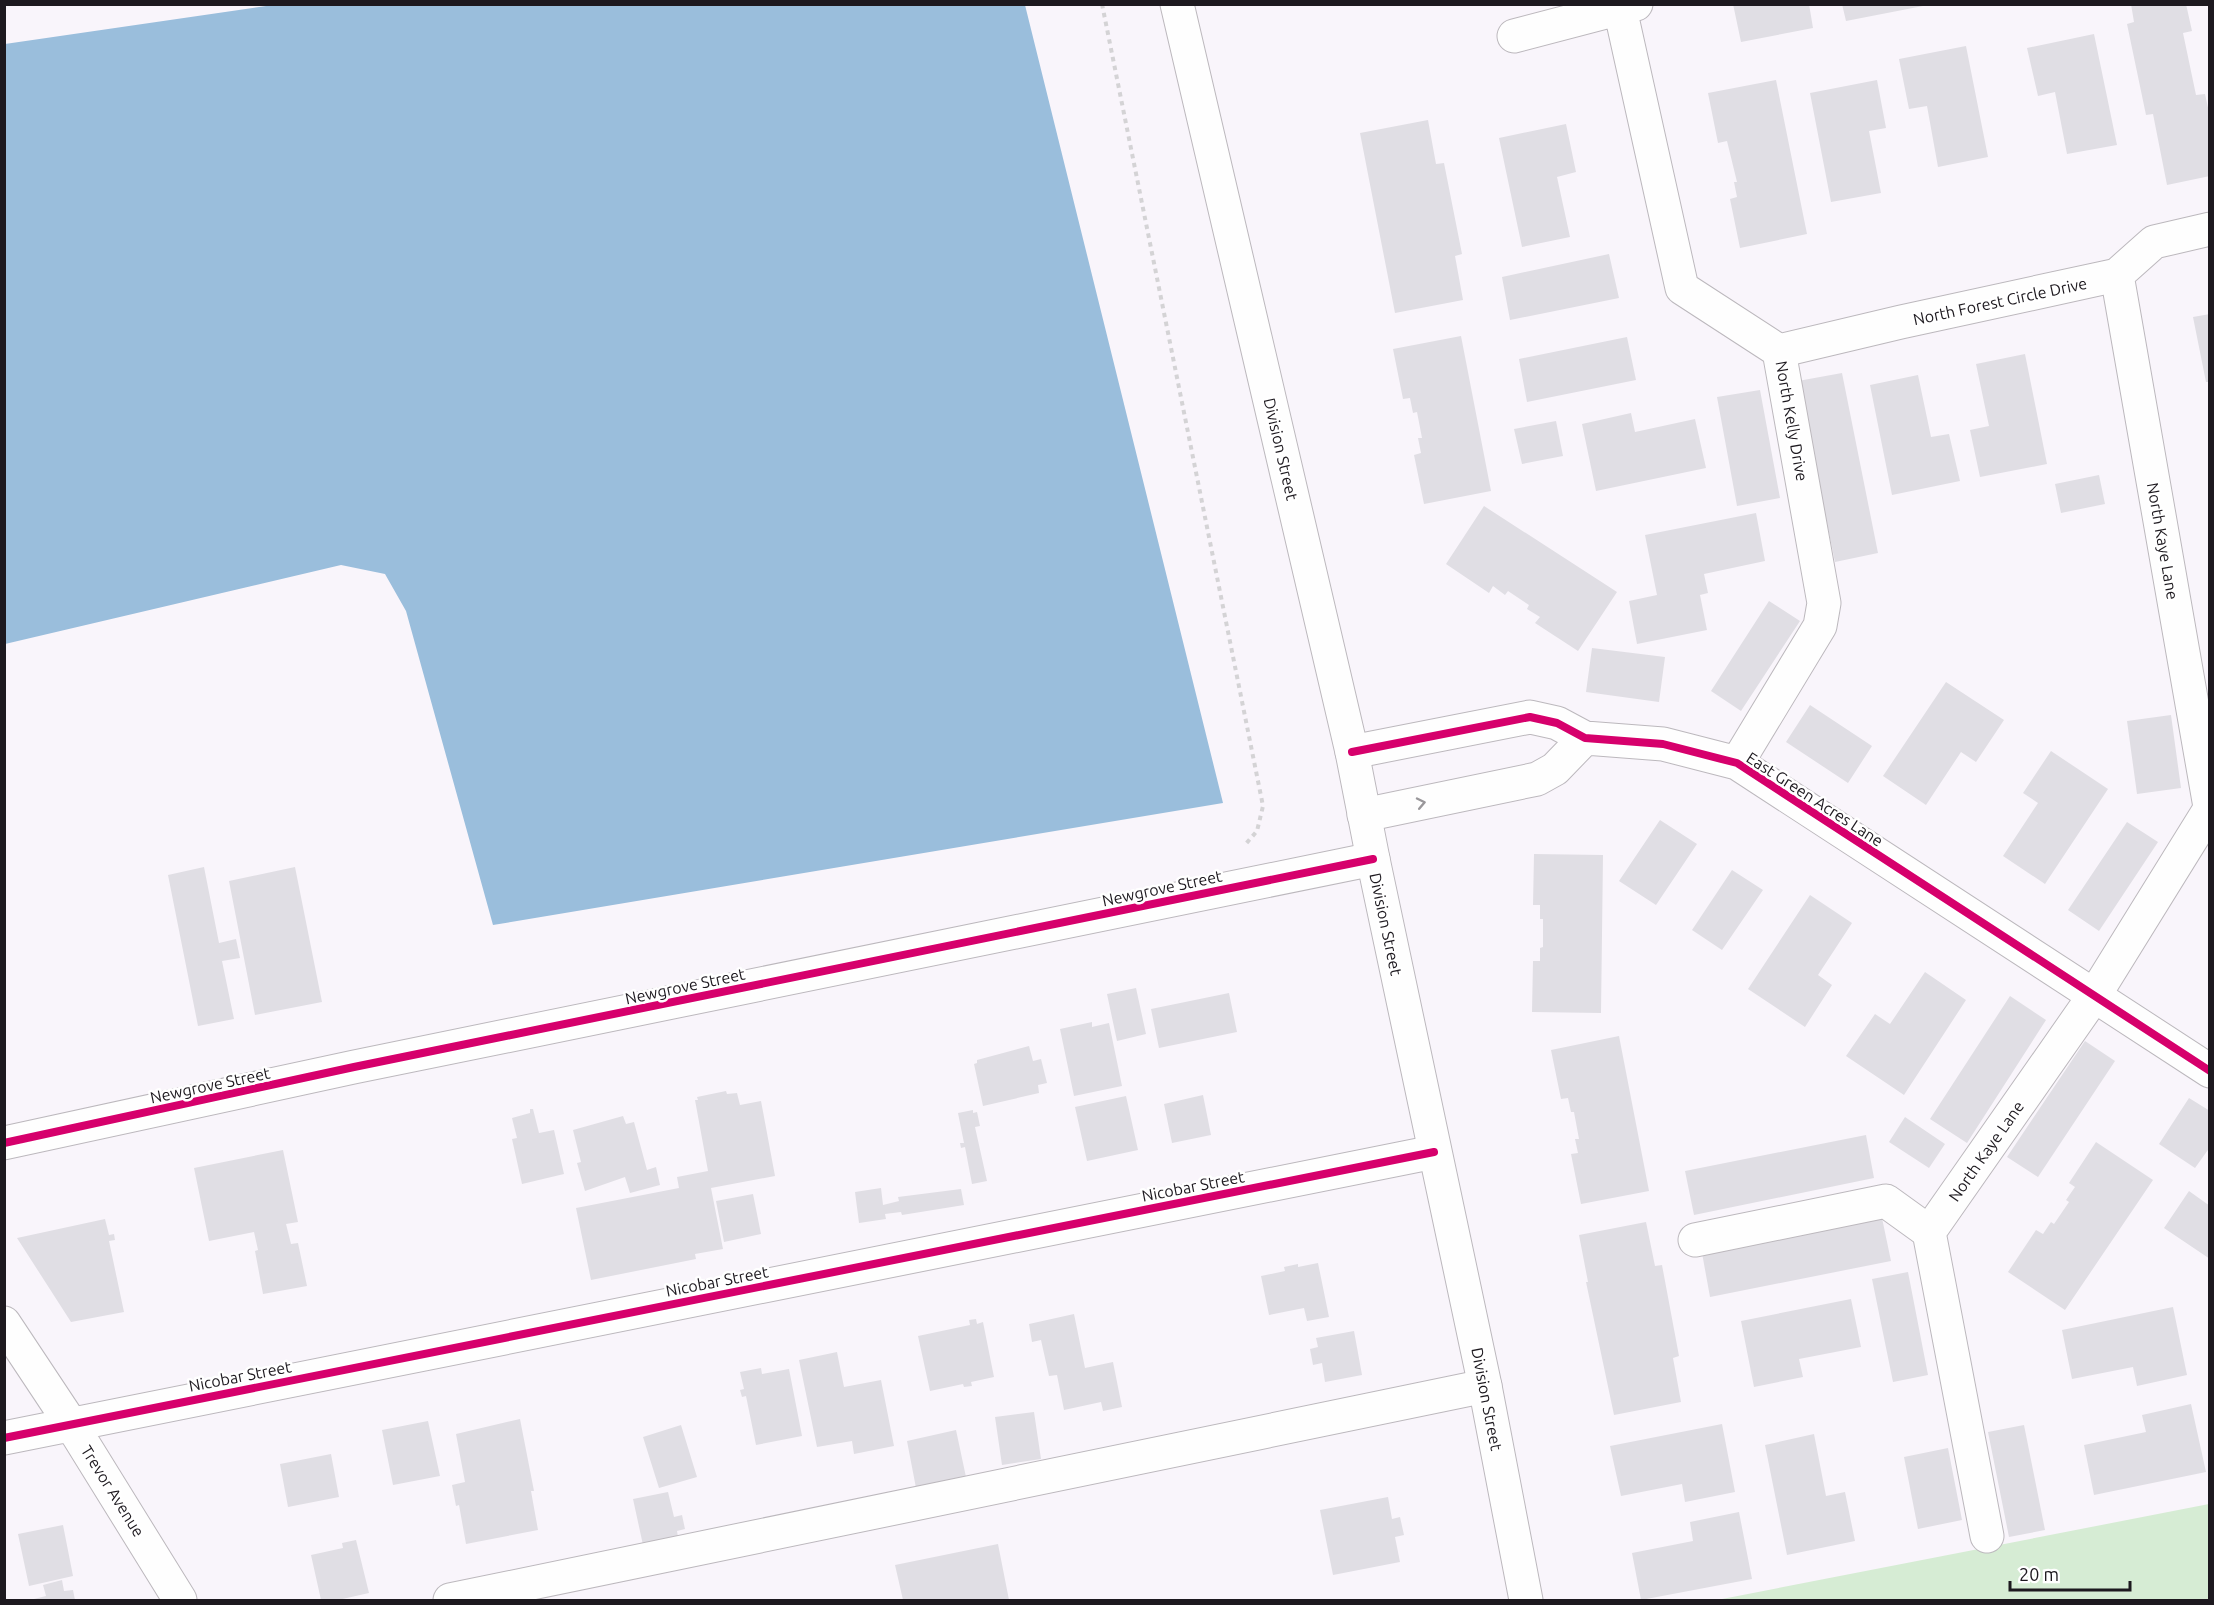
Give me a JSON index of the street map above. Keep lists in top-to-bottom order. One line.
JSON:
{"streets":{"street":["North Forest Circle Drive","North Kelly Drive","Division Street","North Kaye Lane","East Green Acres Lane","Newgrove Street","Nicobar Street","Trevor Avenue"]},"crossings":[["North Forest Circle Drive","North Kelly Drive"],["North Forest Circle Drive","North Kaye Lane"],["North Kelly Drive","East Green Acres Lane"],["Division Street","East Green Acres Lane"],["Division Street","Newgrove Street"],["Division Street","Nicobar Street"],["North Kaye Lane","East Green Acres Lane"],["Nicobar Street","Trevor Avenue"]],"scale_bar":"20 m"}
